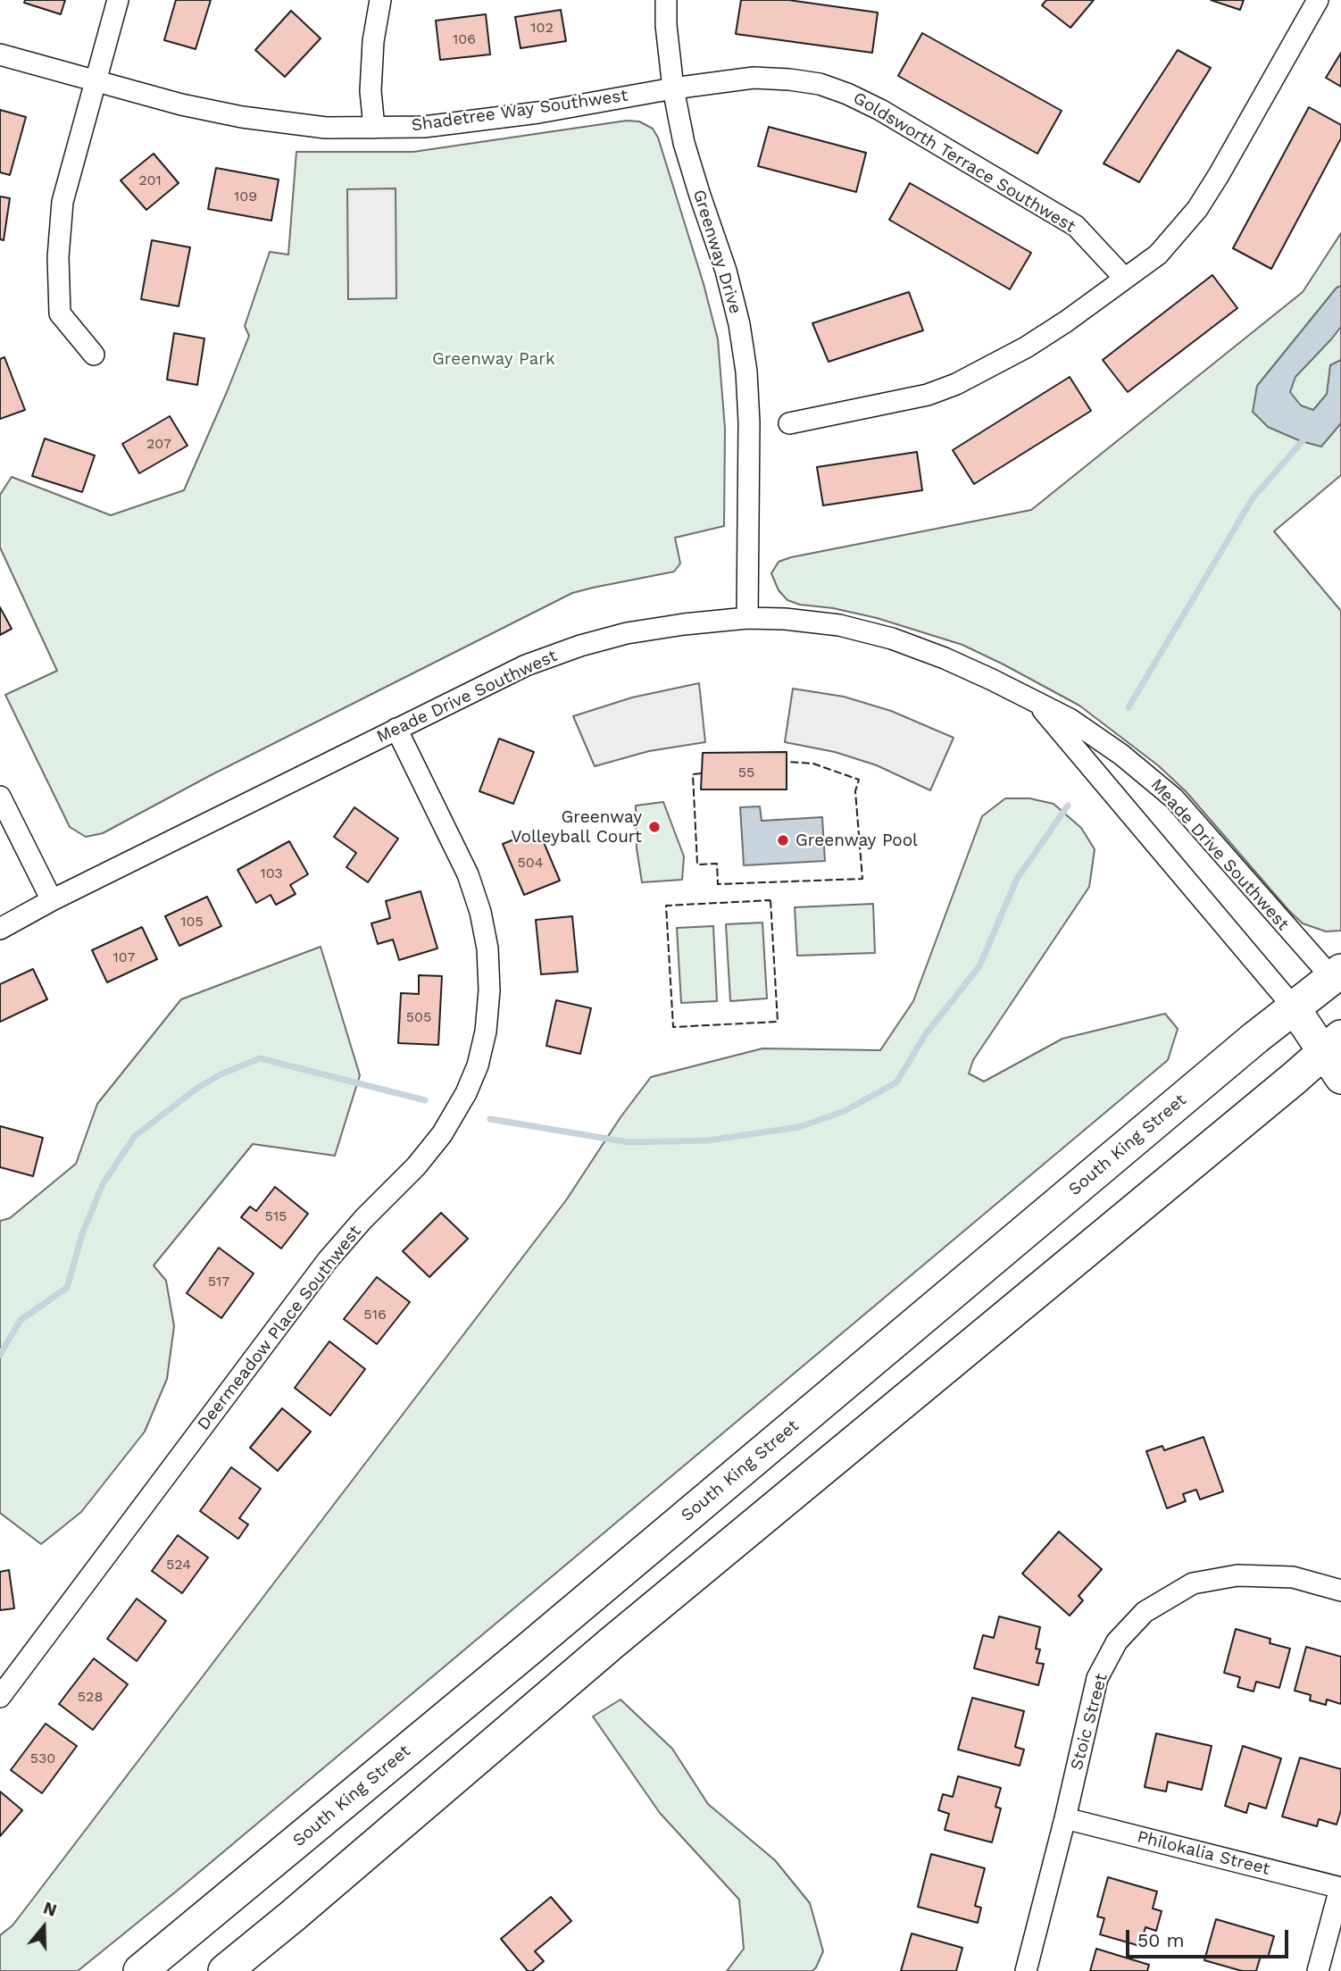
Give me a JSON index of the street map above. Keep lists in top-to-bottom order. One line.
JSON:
{"streets":{"highway":["South King Street"],"street":["Shadetree Way Southwest","Goldsworth Terrace Southwest","Greenway Drive","Meade Drive Southwest","Deermeadow Place Southwest","Stoic Street","Philokalia Street"]},"crossings":[["Shadetree Way Southwest","Goldsworth Terrace Southwest"],["Shadetree Way Southwest","Greenway Drive"],["Goldsworth Terrace Southwest","Greenway Drive"],["Greenway Drive","Meade Drive Southwest"],["Meade Drive Southwest","South King Street"],["Meade Drive Southwest","Deermeadow Place Southwest"],["Stoic Street","Philokalia Street"]],"parks":["Greenway Park"],"places":["Greenway Volleyball Court","Greenway Pool"],"house_numbers":["102","106","201","109","207","55","504","103","105","107","505","515","517","516","524","528","530"],"scale_bar":"50 m","north":"top"}
